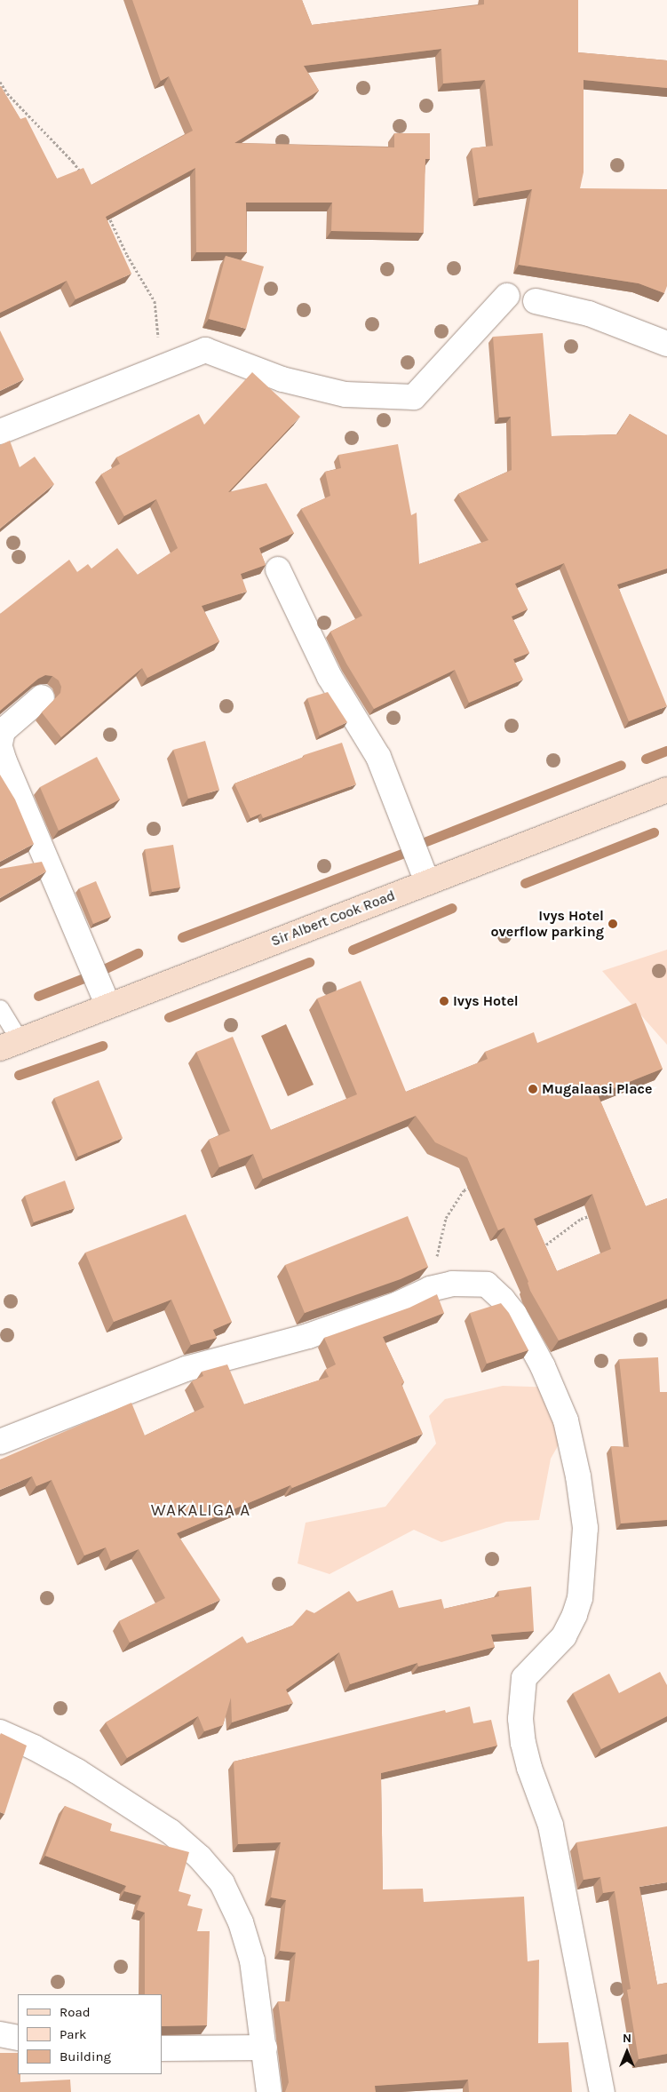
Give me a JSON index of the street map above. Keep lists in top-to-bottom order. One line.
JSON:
{"streets":{"main road":["Sir Albert Cook Road"]},"districts":["WAKALIGA A"],"places":["Ivys Hotel overflow parking","Ivys Hotel","Mugalaasi Place"],"legend":["Road","Park","Building"],"north":"top"}
